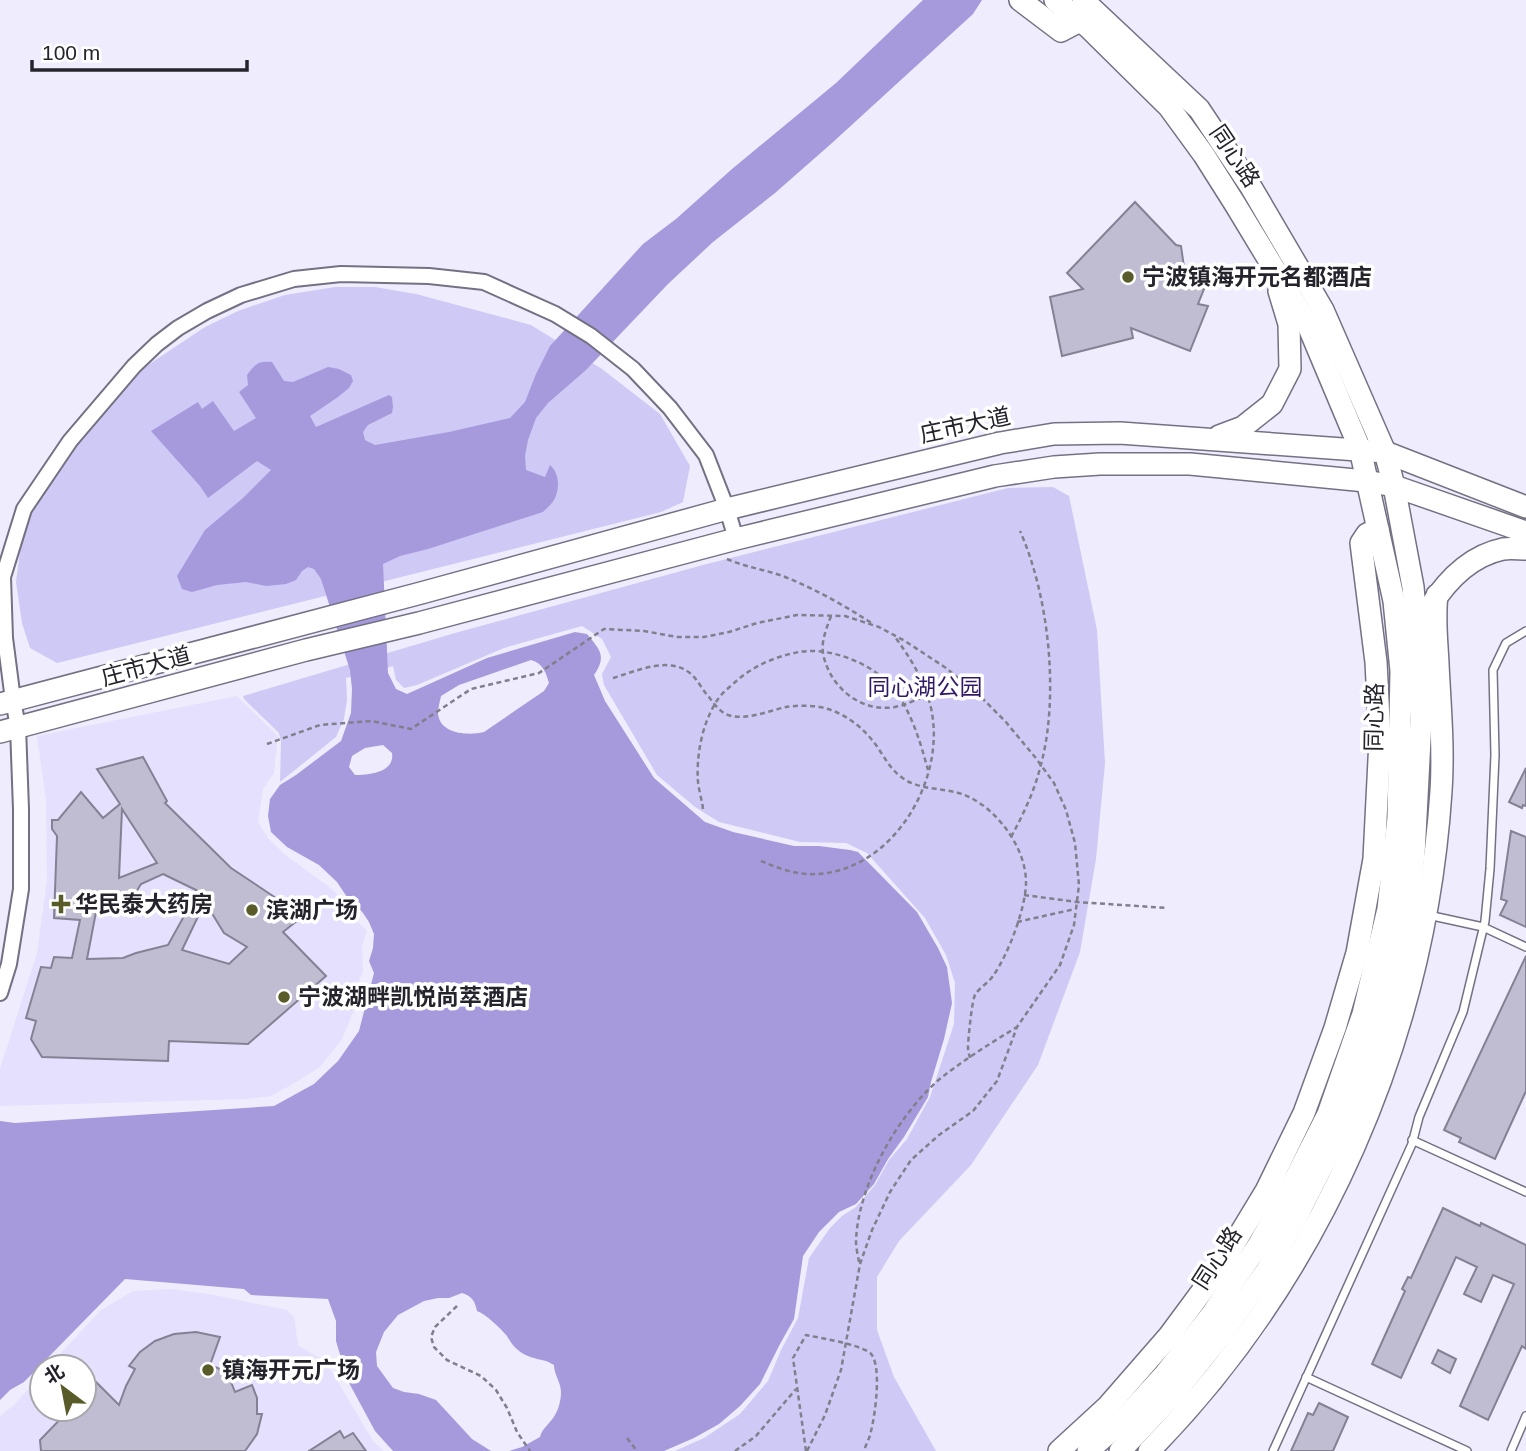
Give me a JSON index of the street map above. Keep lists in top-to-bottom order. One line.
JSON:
{"streets":{"street":["同心路","庄市大道"]},"crossings":[["同心路","庄市大道"]],"parks":["同心湖公园"],"places":{"other":["宁波镇海开元名都酒店","滨湖广场","宁波湖畔凯悦尚萃酒店","镇海开元广场"],"health":["华民泰大药房"]},"scale_bar":"100 m","north":"top left"}
